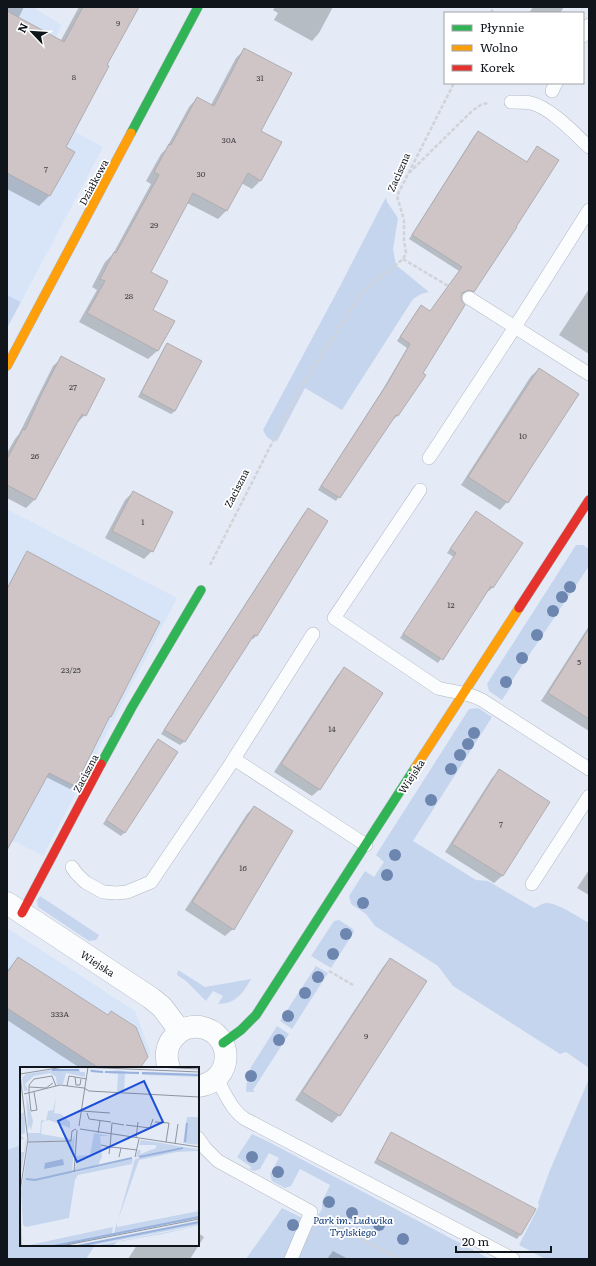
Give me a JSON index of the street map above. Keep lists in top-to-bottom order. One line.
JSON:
{"streets":{"street":["Zaciszna","Działkowa","Wiejska"]},"crossings":[["Zaciszna","Wiejska"]],"parks":["Park im. Ludwika Trylskiego"],"house_numbers":["9","8","31","30A","7","30","29","28","27","10","26","1","12","5","23/25","14","7","16","333A","9"],"legend":["Płynnie","Wolno","Korek"],"scale_bar":"20 m","north":"top left"}
